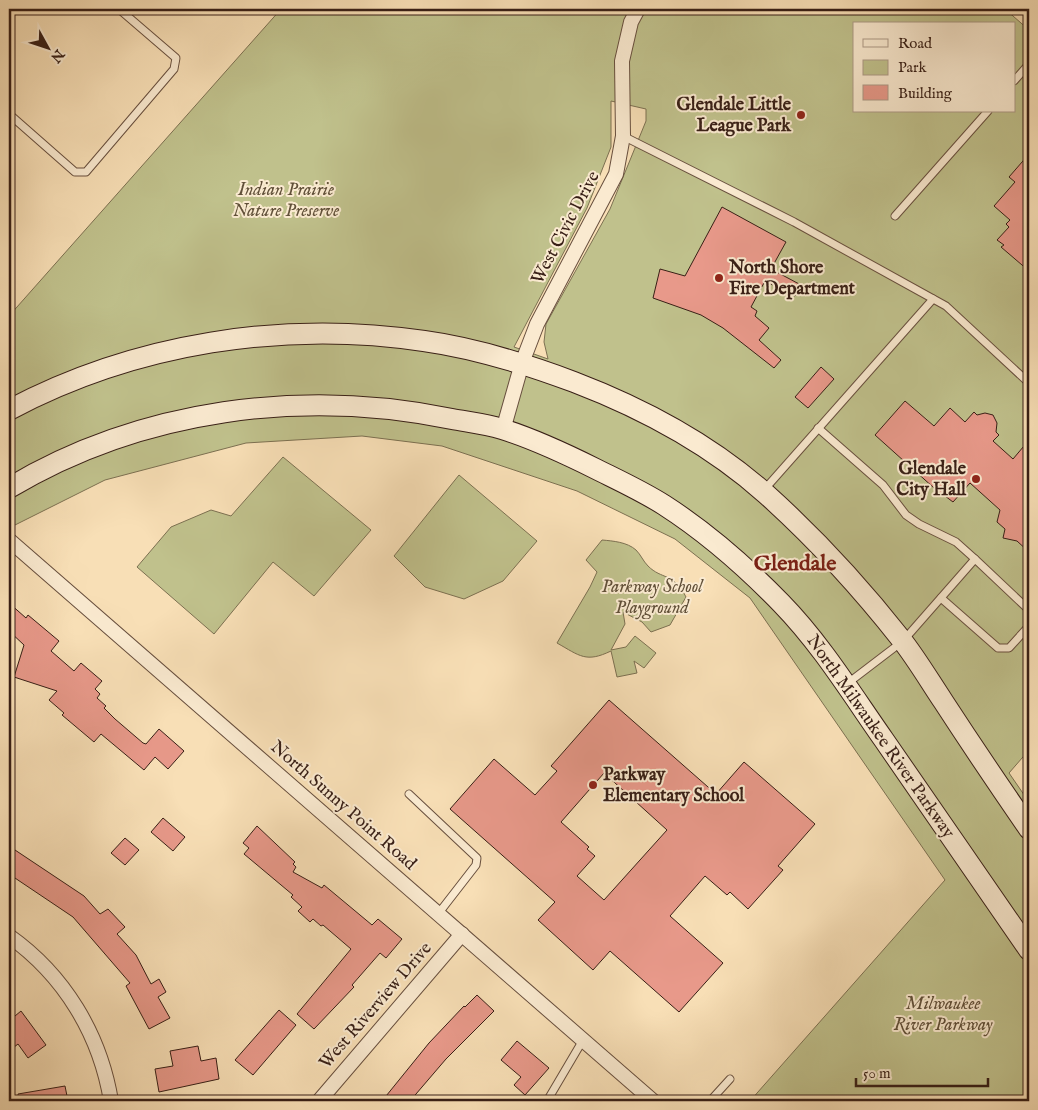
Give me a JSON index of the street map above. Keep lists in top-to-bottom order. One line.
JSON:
{"streets":{"street":["West Civic Drive","North Milwaukee River Parkway","North Sunny Point Road","West Riverview Drive"]},"crossings":[["West Civic Drive","North Milwaukee River Parkway"],["North Sunny Point Road","West Riverview Drive"]],"districts":["Glendale"],"parks":["Indian Prairie Nature Preserve","Parkway School Playground","Milwaukee River Parkway"],"places":["Glendale Little League Park","North Shore Fire Department","Glendale City Hall","Parkway Elementary School"],"legend":["Road","Park","Building"],"scale_bar":"50 m","north":"bottom right"}
